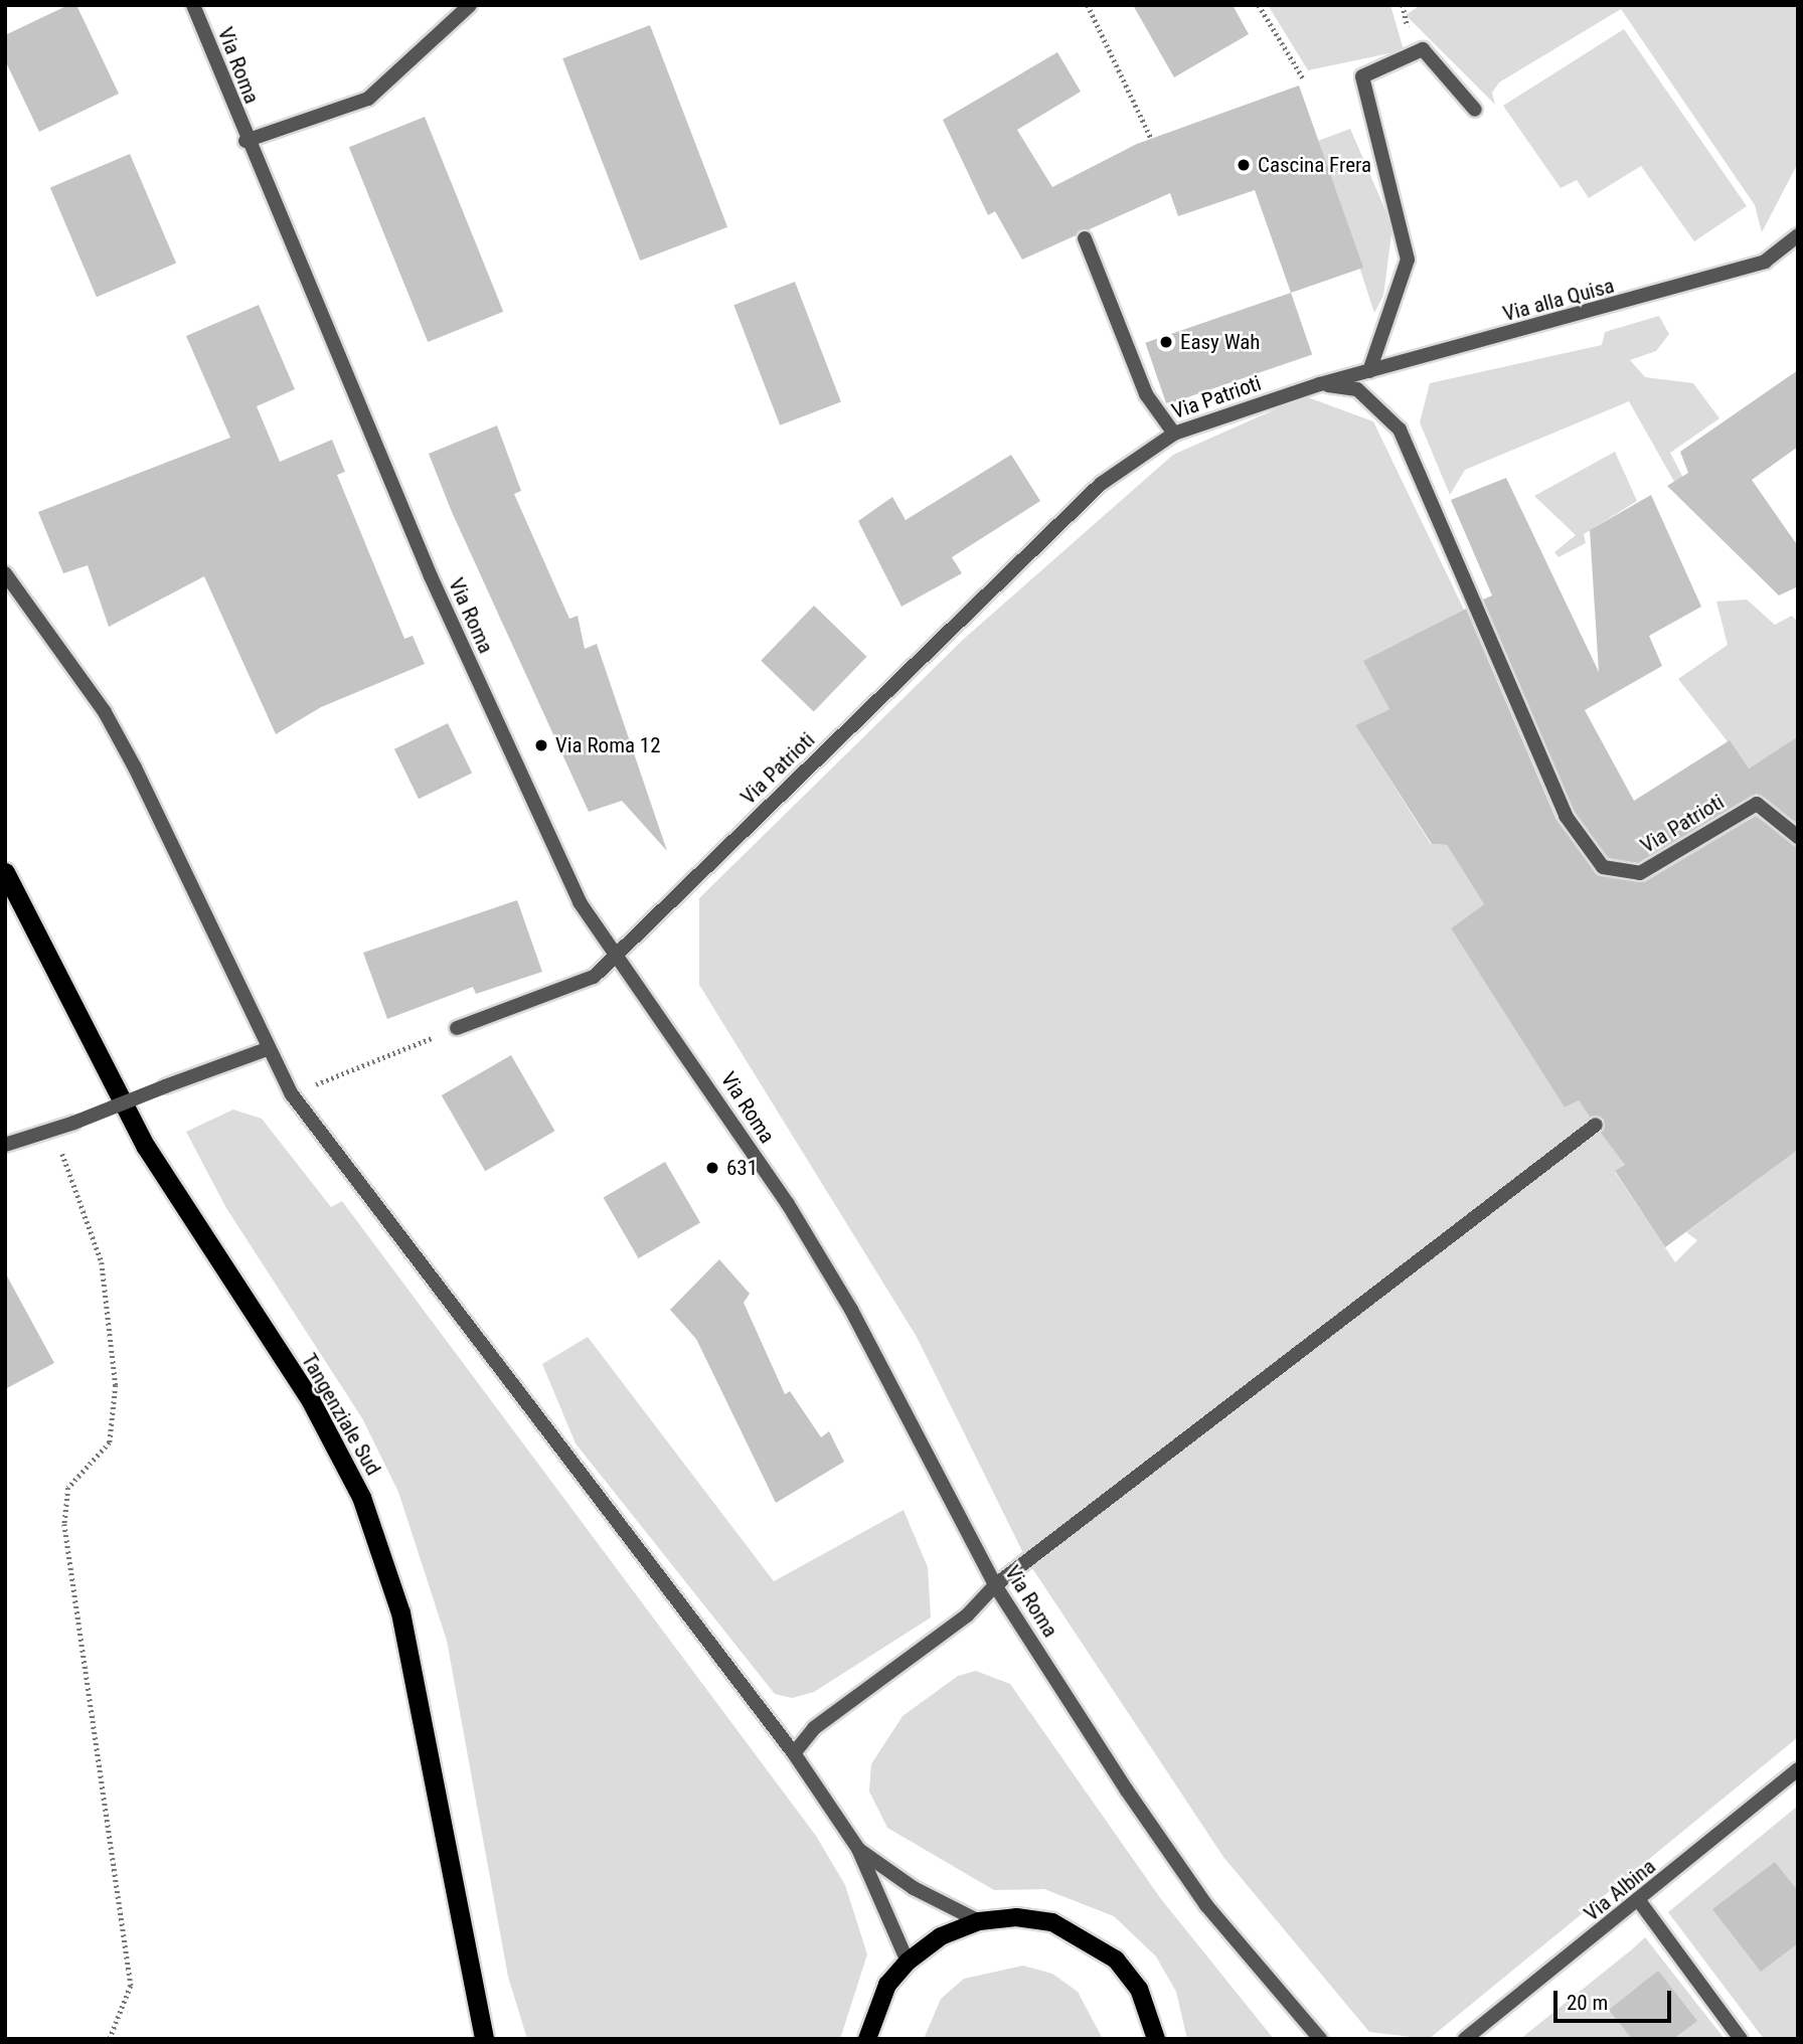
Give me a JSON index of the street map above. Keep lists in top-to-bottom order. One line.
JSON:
{"streets":{"highway":["Tangenziale Sud"],"street":["Via Roma","Via alla Quisa","Via Patrioti","Via Albina"]},"crossings":[["Via Roma","Via Patrioti"],["Via alla Quisa","Via Patrioti"]],"places":["Cascina Frera","Easy Wah","Via Roma 12","631"],"scale_bar":"20 m"}
